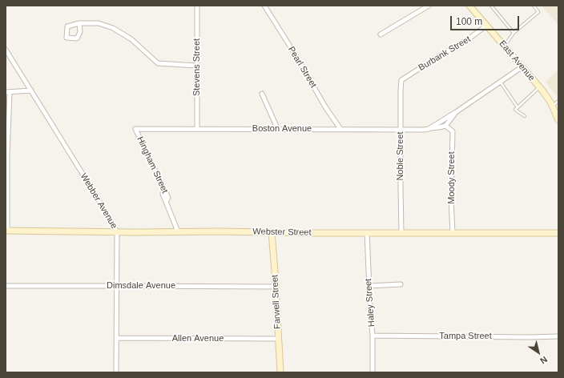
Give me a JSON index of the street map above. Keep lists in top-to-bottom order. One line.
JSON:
{"streets":{"main road":["East Avenue","Webster Street","Farwell Street"],"street":["Burbank Street","Stevens Street","Pearl Street","Boston Avenue","Noble Street","Hingham Street","Moody Street","Webber Avenue","Dimsdale Avenue","Haley Street","Tampa Street","Allen Avenue"]},"crossings":[["Burbank Street","East Avenue"],["Burbank Street","Noble Street"],["East Avenue","Boston Avenue"],["Stevens Street","Boston Avenue"],["Pearl Street","Boston Avenue"],["Boston Avenue","Noble Street"],["Boston Avenue","Hingham Street"],["Boston Avenue","Moody Street"],["Noble Street","Webster Street"],["Moody Street","Webster Street"],["Webber Avenue","Webster Street"],["Webber Avenue","Dimsdale Avenue"],["Webber Avenue","Allen Avenue"],["Webster Street","Farwell Street"],["Webster Street","Haley Street"],["Dimsdale Avenue","Farwell Street"],["Farwell Street","Allen Avenue"],["Haley Street","Tampa Street"]],"scale_bar":"100 m","north":"bottom right"}
